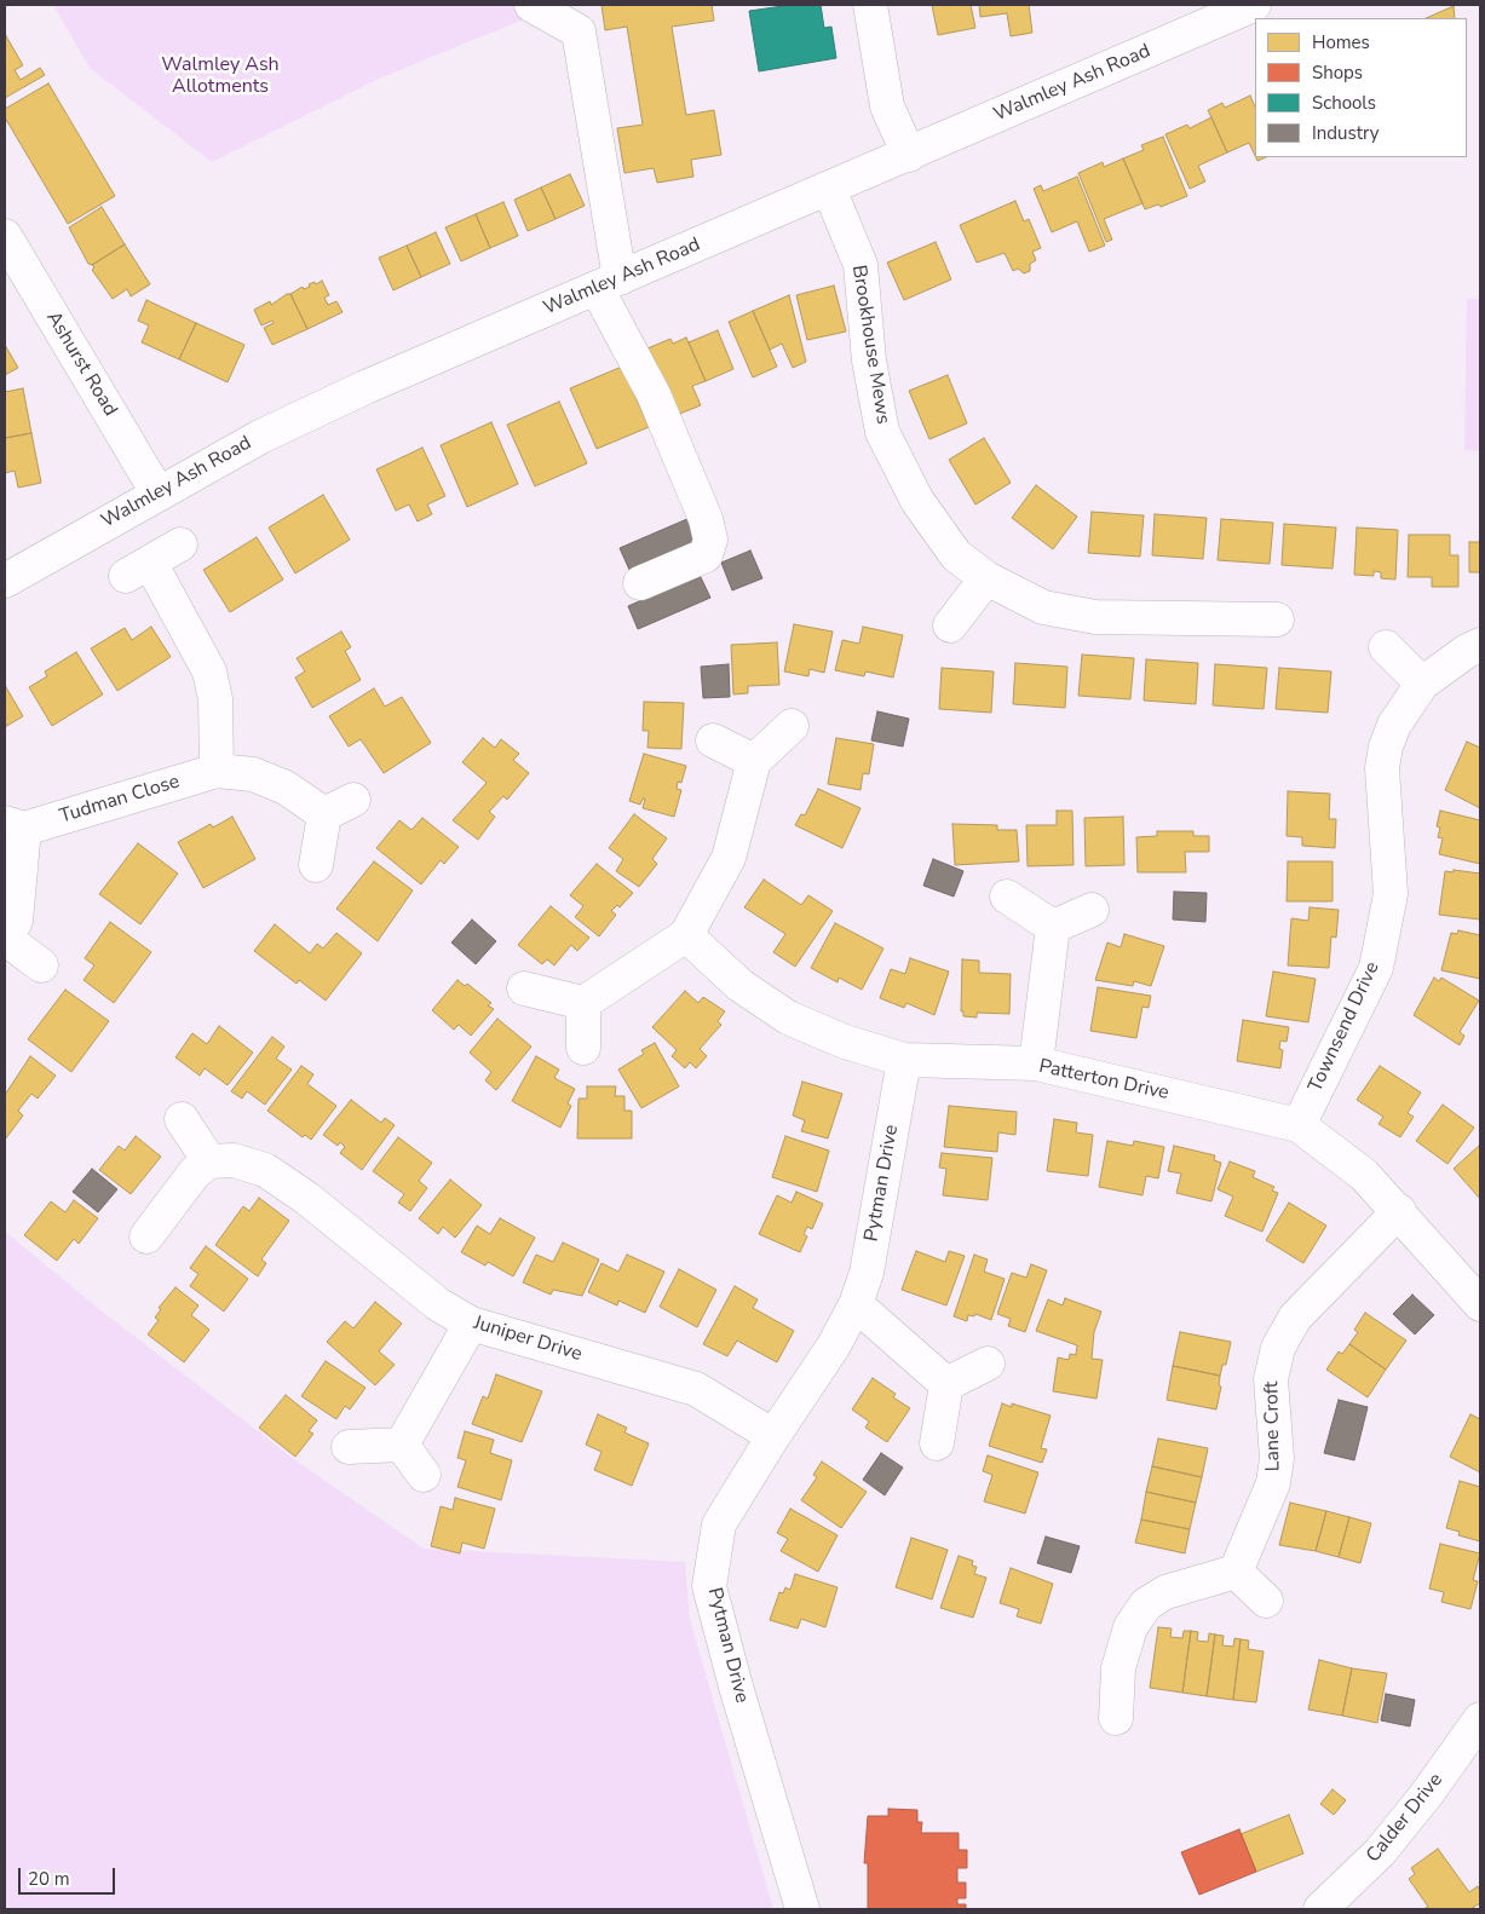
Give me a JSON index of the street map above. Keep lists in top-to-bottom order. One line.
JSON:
{"streets":{"street":["Walmley Ash Road","Brookhouse Mews","Ashurst Road","Tudman Close","Townsend Drive","Patterton Drive","Pytman Drive","Juniper Drive","Lane Croft","Calder Drive"]},"crossings":[["Walmley Ash Road","Brookhouse Mews"],["Walmley Ash Road","Ashurst Road"],["Townsend Drive","Patterton Drive"],["Patterton Drive","Pytman Drive"],["Patterton Drive","Lane Croft"],["Pytman Drive","Juniper Drive"]],"parks":["Walmley Ash Allotments"],"legend":["Homes","Shops","Schools","Industry"],"scale_bar":"20 m"}
